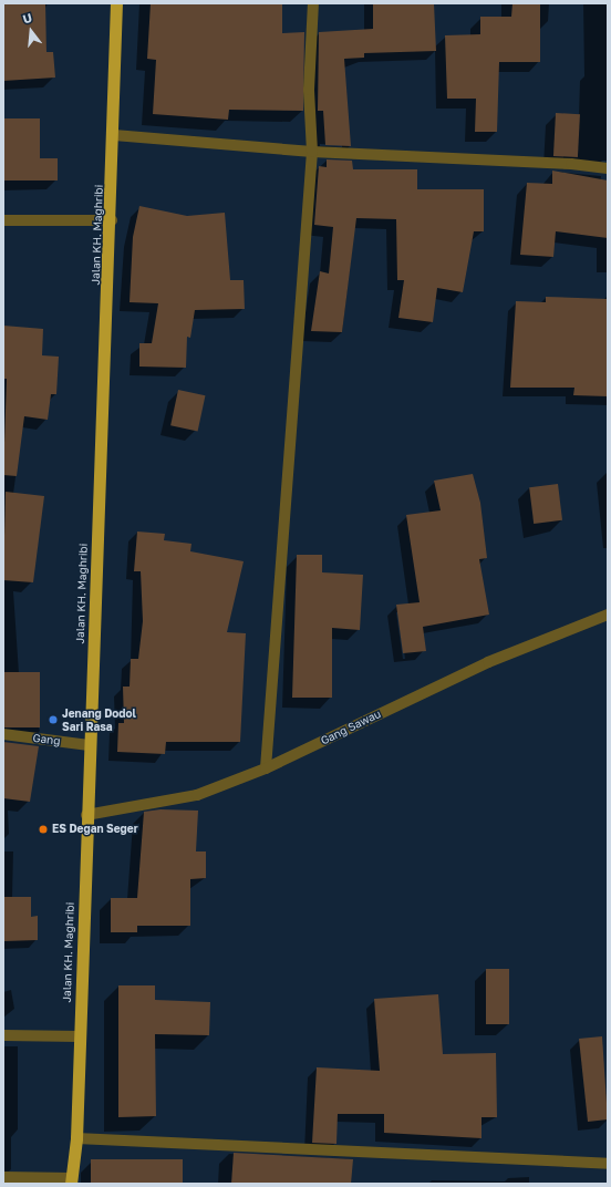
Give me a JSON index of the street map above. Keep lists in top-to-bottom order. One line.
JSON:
{"streets":{"highway":["Jalan KH. Maghribi"],"street":["Gang Sawau","Gang"]},"crossings":[["Jalan KH. Maghribi","Gang Sawau"],["Jalan KH. Maghribi","Gang"]],"places":["Jenang Dodol Sari Rasa","ES Degan Seger"],"north":"top"}
